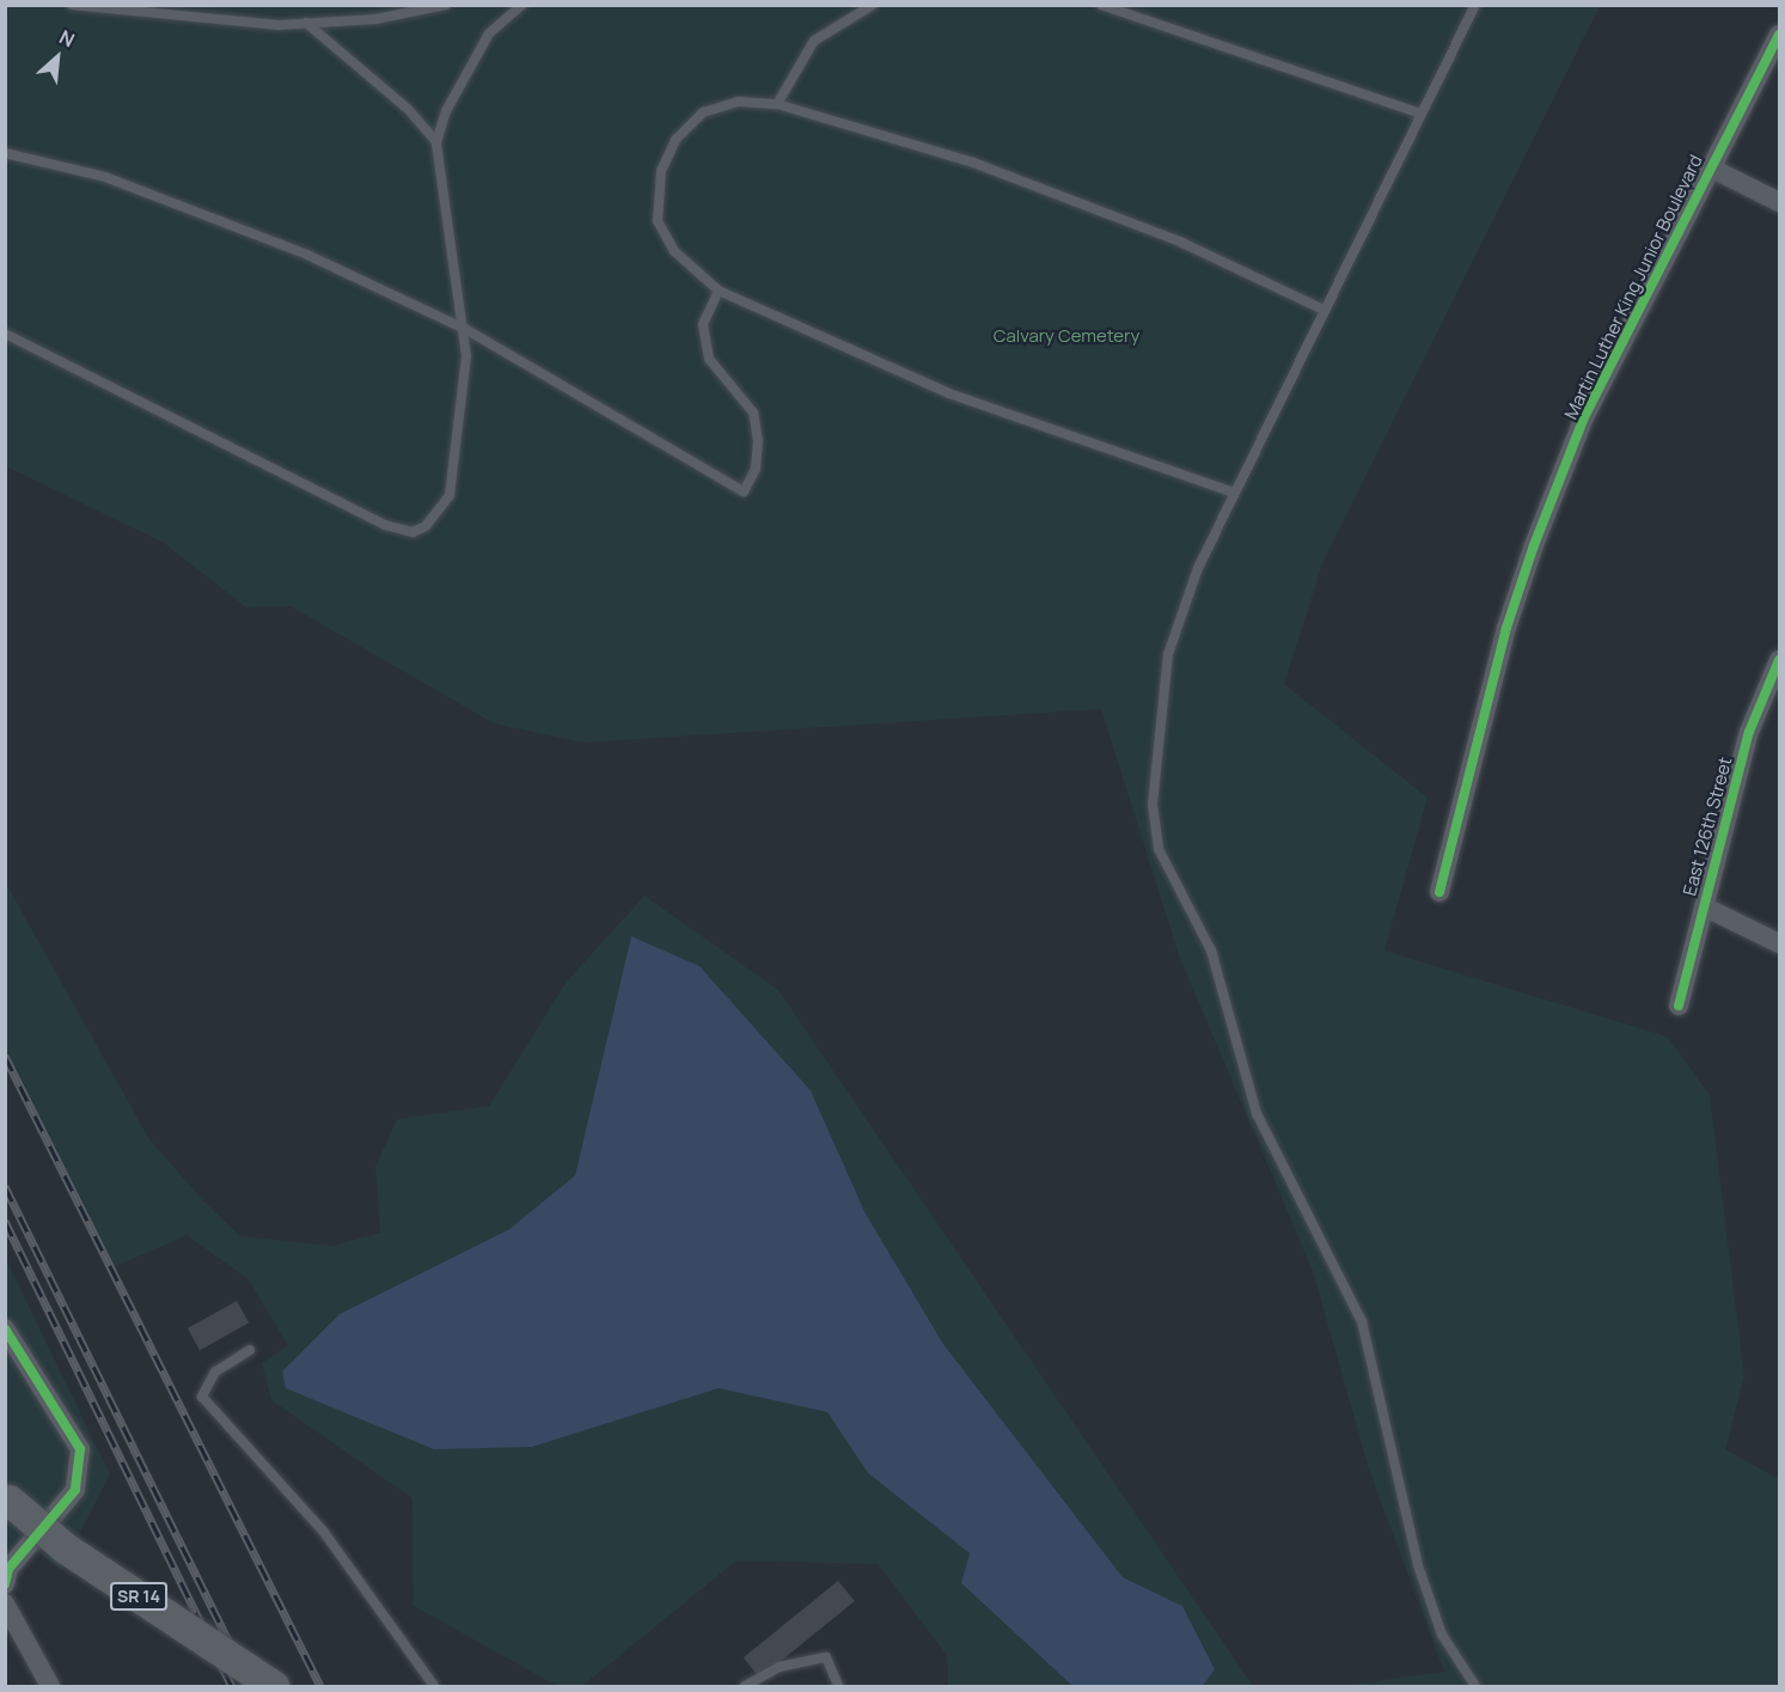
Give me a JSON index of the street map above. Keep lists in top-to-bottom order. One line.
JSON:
{"streets":{"main road":["SR 14"],"street":["Martin Luther King Junior Boulevard","East 126th Street"]},"parks":["Calvary Cemetery"],"north":"top right"}
